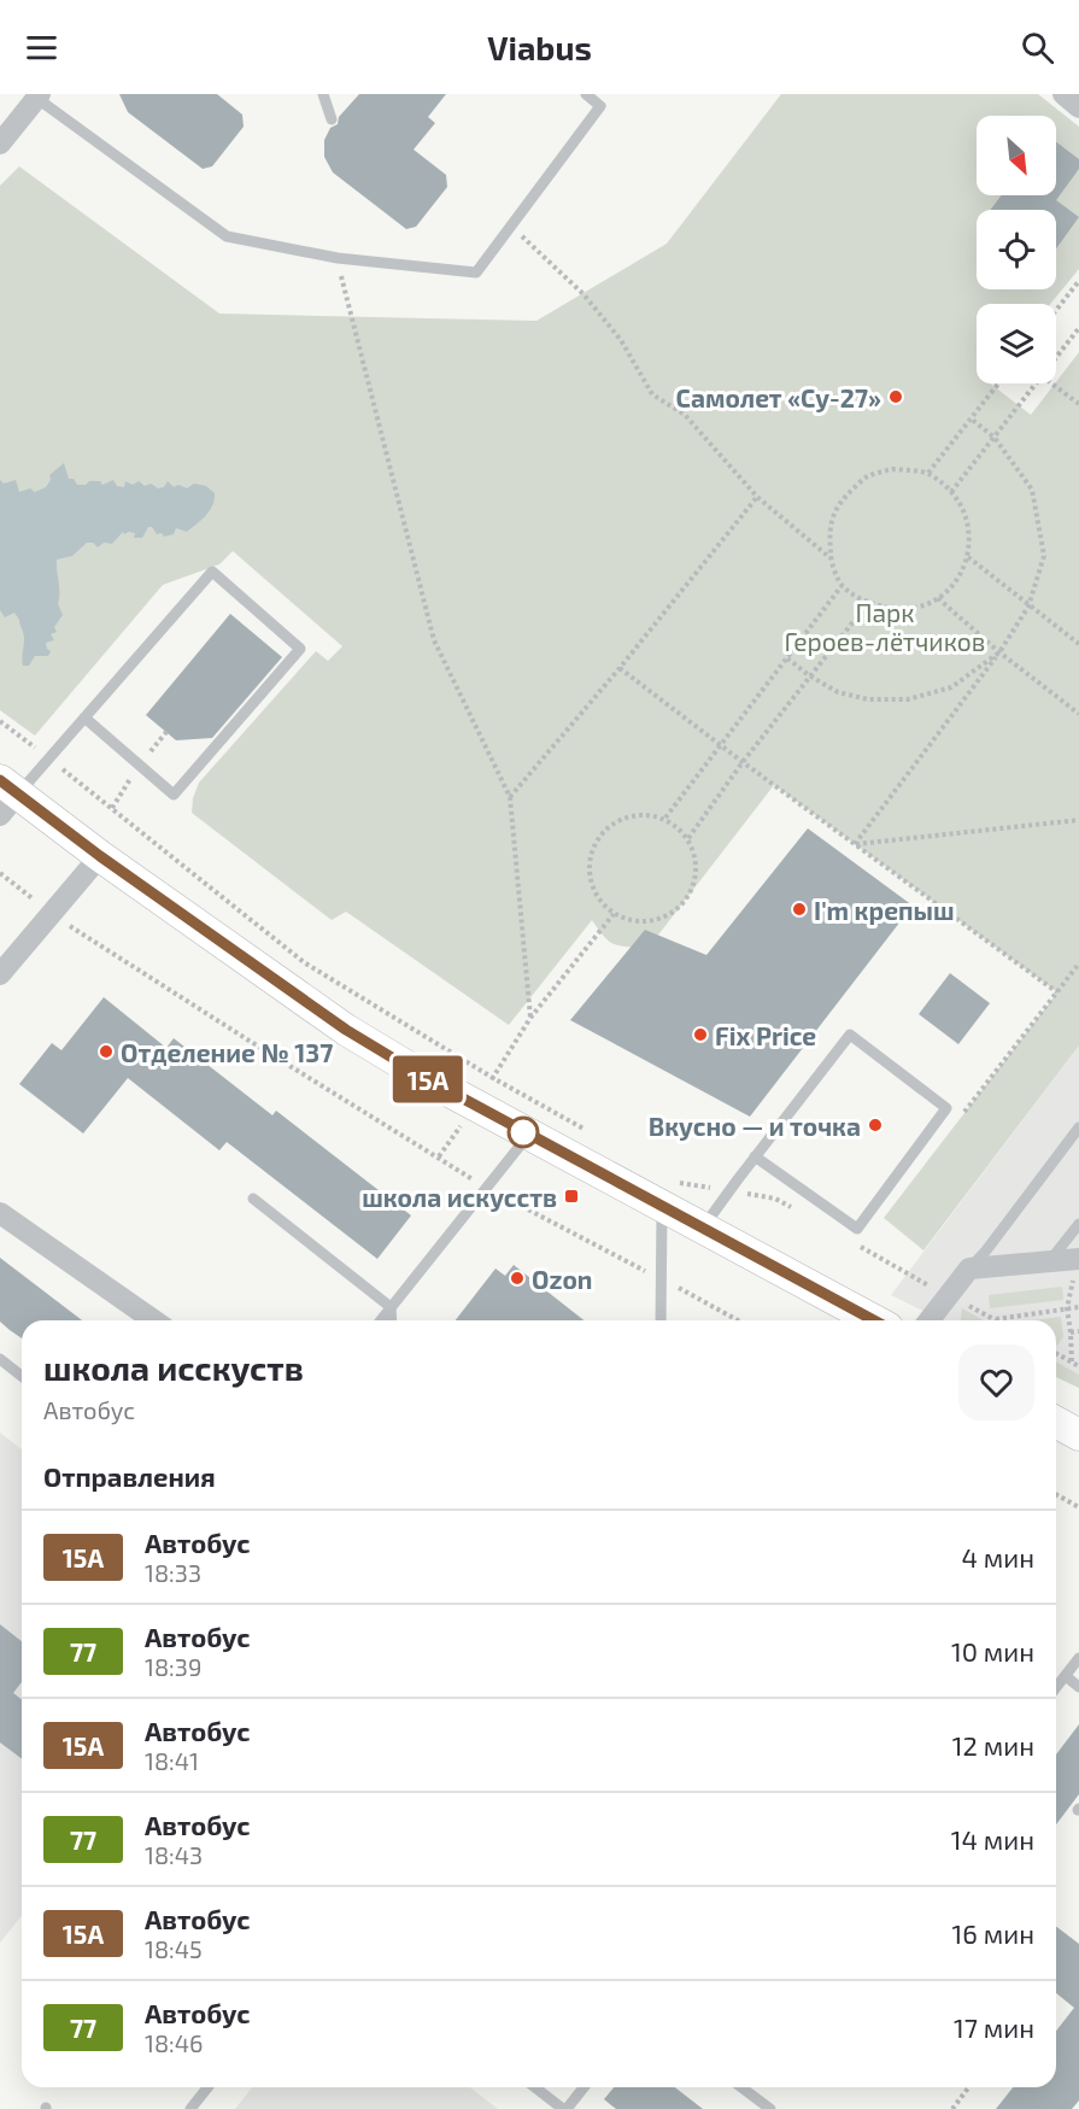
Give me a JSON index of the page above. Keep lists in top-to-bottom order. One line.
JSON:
{"parks":["Парк Героев-лётчиков"],"places":{"other":["Самолет «Су-27»","I'm крепыш","Fix Price","Отделение № 137","Вкусно — и точка","Ozon"],"transit":["школа искусств"]},"lines":["bus line 15А"],"north":"bottom right","page":{"header":"Viabus","on_map":"15А","heading":[["школа исскуств","Автобус"],"Отправления"],"list":[{"mark":"15А","name":"Автобус","note":"18:33","value":"4 мин"},{"mark":"77","name":"Автобус","note":"18:39","value":"10 мин"},{"mark":"15А","name":"Автобус","note":"18:41","value":"12 мин"},{"mark":"77","name":"Автобус","note":"18:43","value":"14 мин"},{"mark":"15А","name":"Автобус","note":"18:45","value":"16 мин"},{"mark":"77","name":"Автобус","note":"18:46","value":"17 мин"}]}}
